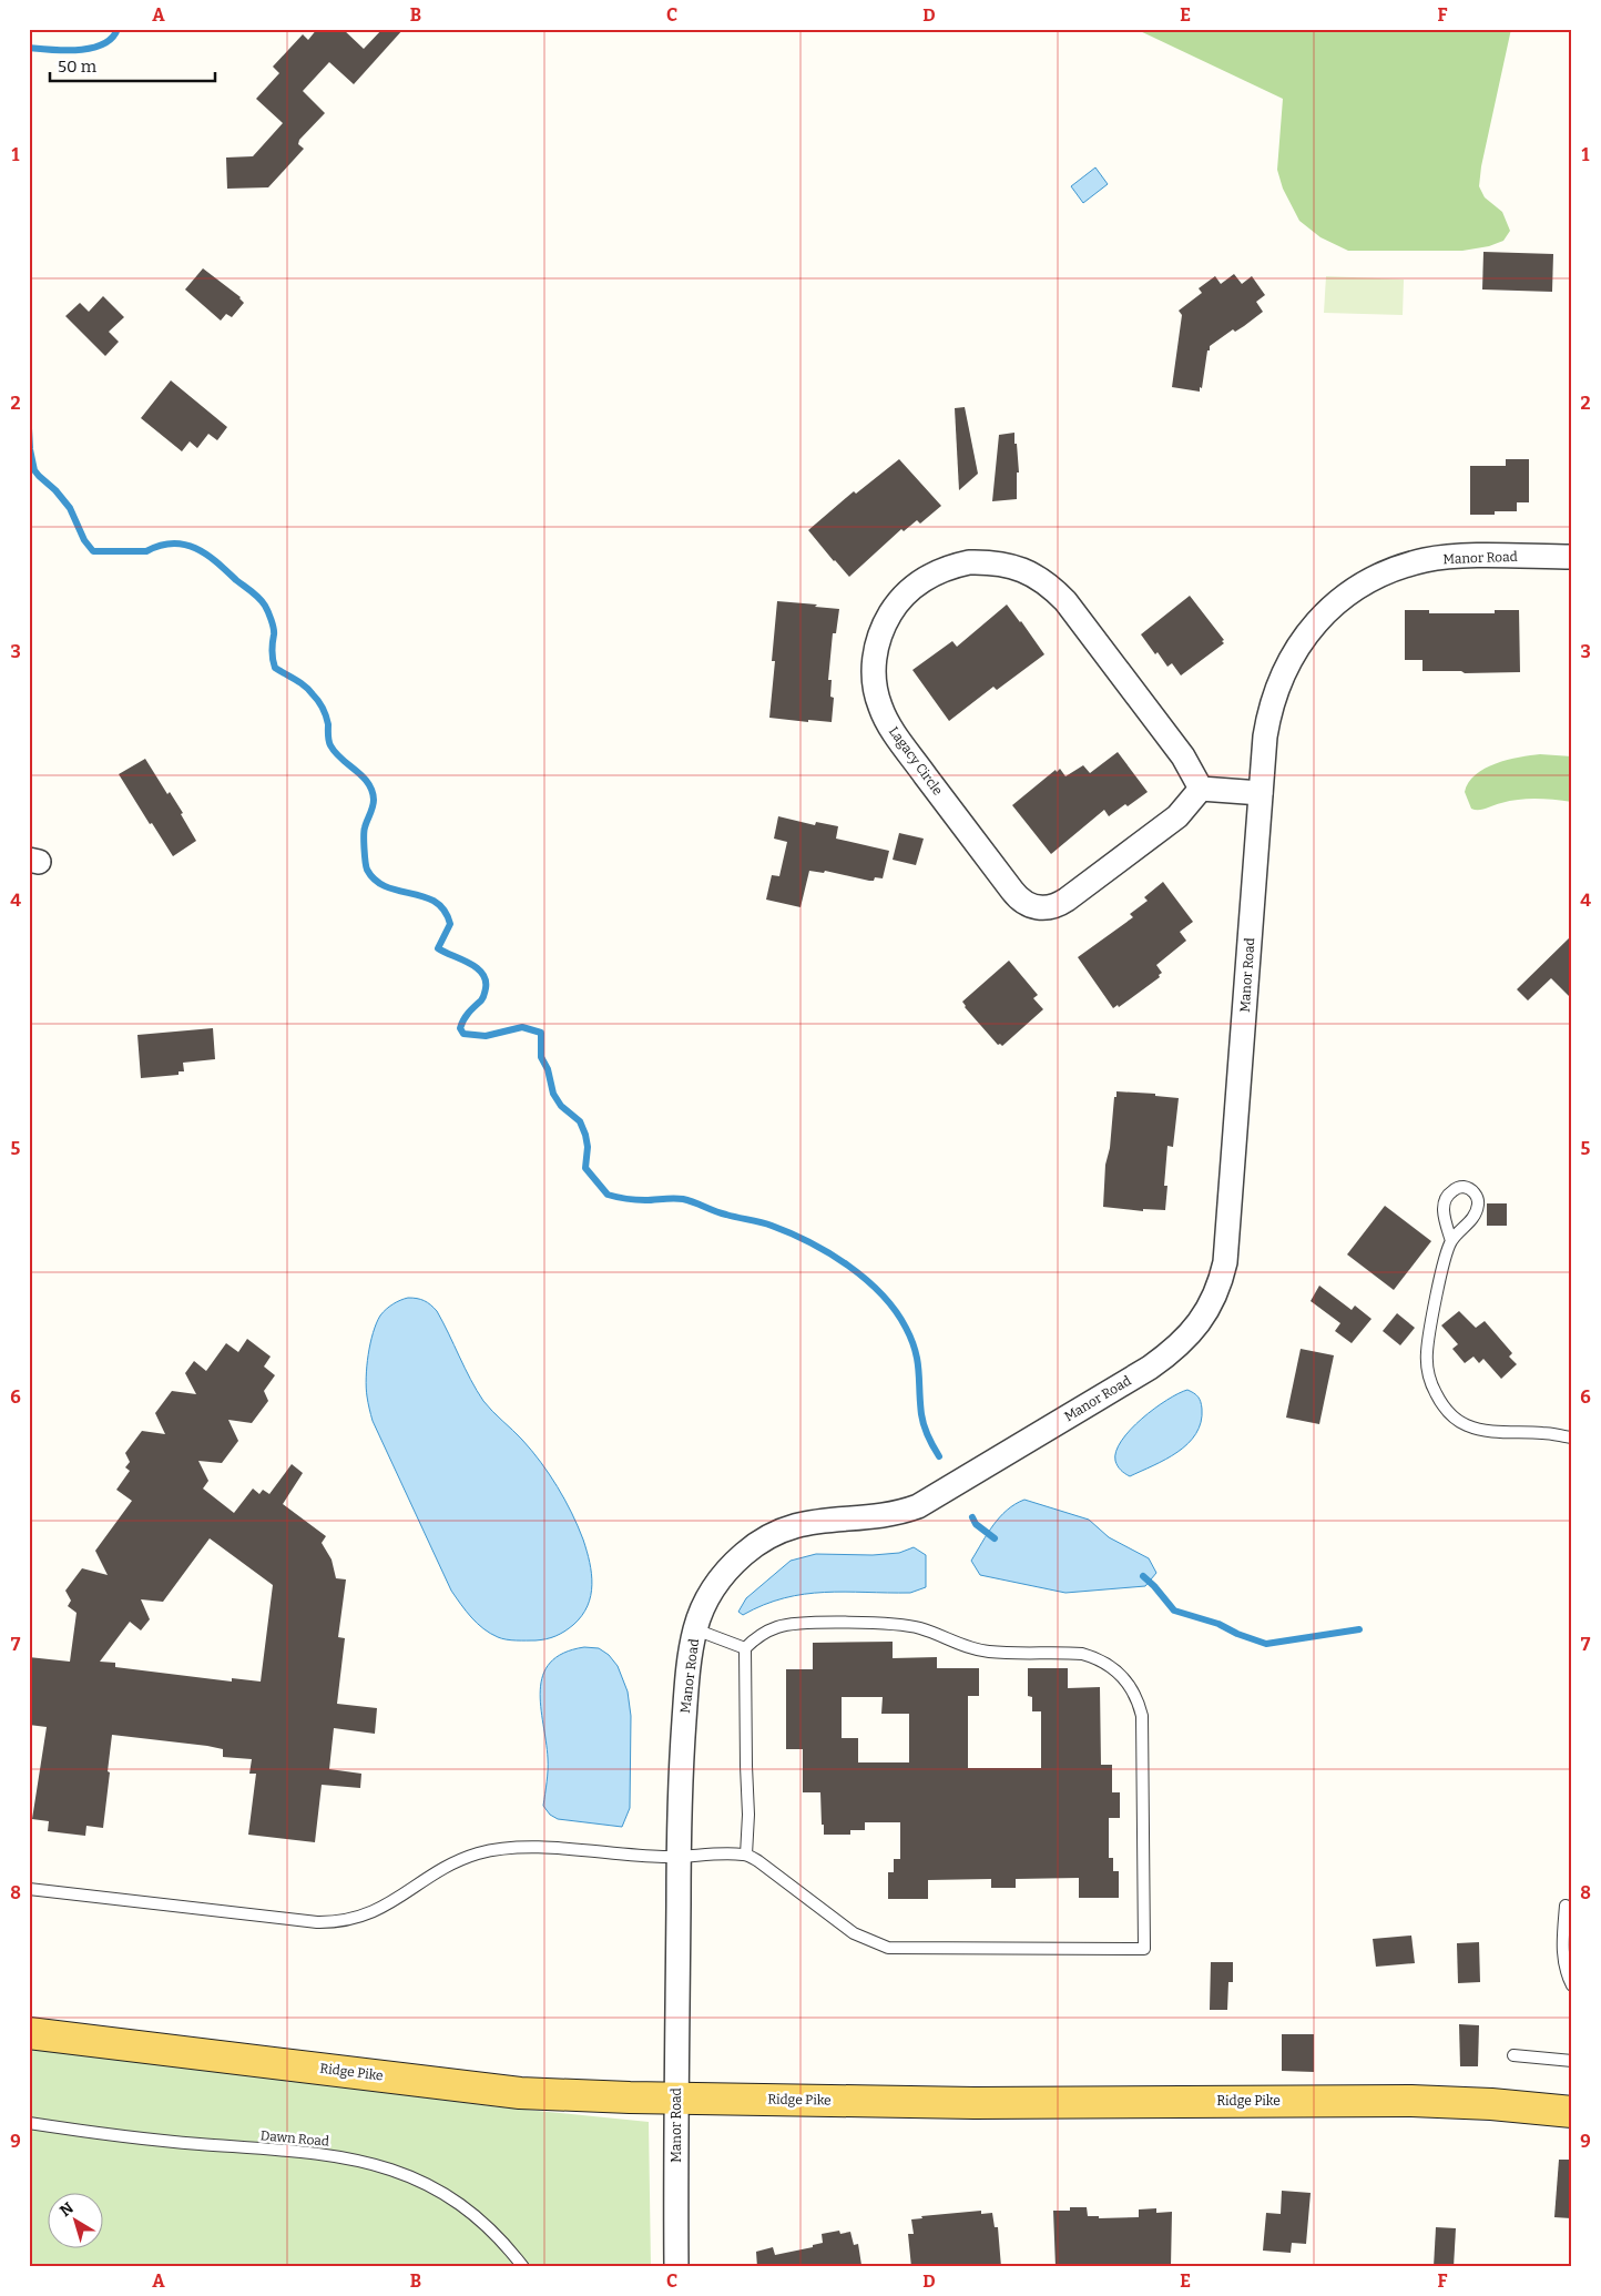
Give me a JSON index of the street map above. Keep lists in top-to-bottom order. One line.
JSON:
{"streets":{"main road":["Ridge Pike"],"street":["Manor Road","Lagacy Circle"],"lane":["Dawn Road"]},"crossings":[["Manor Road","Ridge Pike"]],"scale_bar":"50 m","north":"top left","grid":{"columns":["A","B","C","D","E","F"],"rows":["1","2","3","4","5","6","7","8","9"]}}
